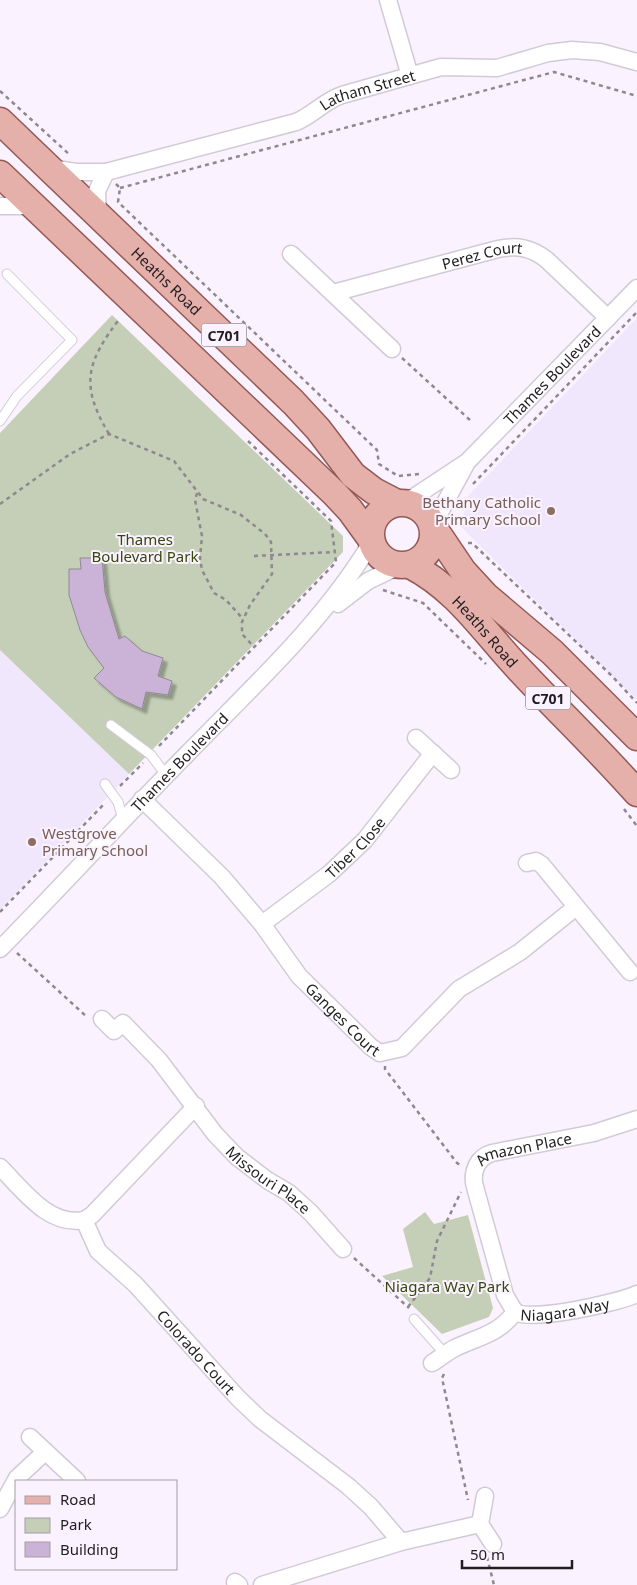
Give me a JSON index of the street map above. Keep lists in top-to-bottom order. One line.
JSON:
{"streets":{"main road":["Heaths Road","C701"],"street":["Latham Street","Perez Court","Thames Boulevard","Tiber Close","Ganges Court","Amazon Place","Missouri Place","Niagara Way","Colorado Court"]},"crossings":[["Latham Street","Heaths Road"],["Perez Court","Thames Boulevard"],["Heaths Road","C701"],["Heaths Road","Thames Boulevard"],["C701","Thames Boulevard"],["Thames Boulevard","Ganges Court"],["Tiber Close","Ganges Court"],["Amazon Place","Niagara Way"]],"parks":["Thames Boulevard Park","Niagara Way Park"],"places":["Bethany Catholic Primary School","Westgrove Primary School"],"legend":["Road","Park","Building"],"scale_bar":"50 m"}
